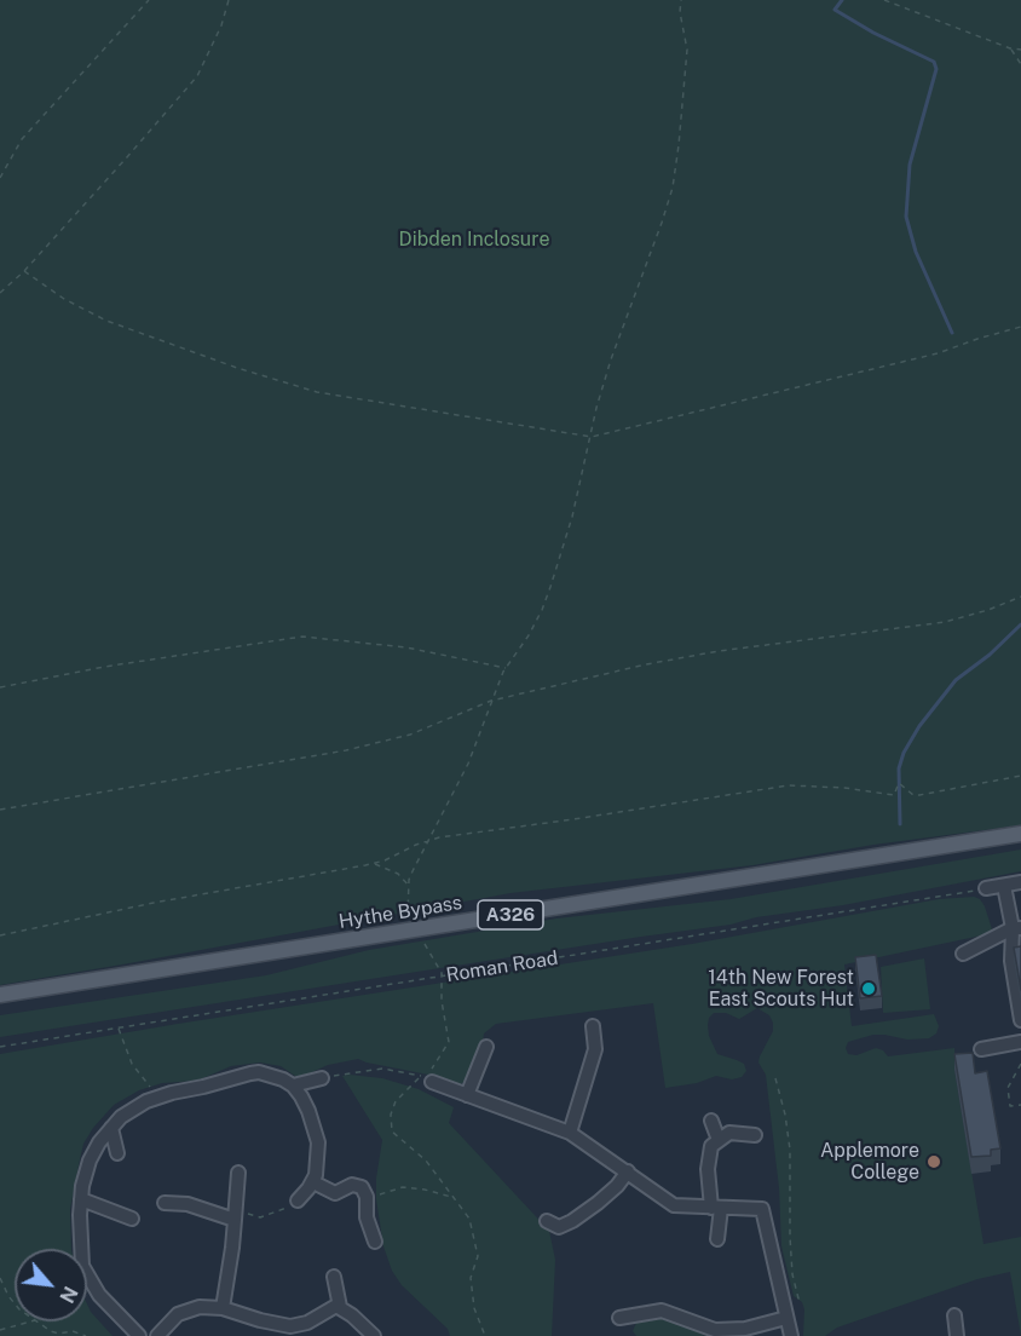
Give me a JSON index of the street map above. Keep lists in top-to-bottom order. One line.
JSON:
{"streets":{"main road":["Hythe Bypass","A326"],"path":["Roman Road"]},"parks":["Dibden Inclosure"],"places":["14th New Forest East Scouts Hut","Applemore College"],"north":"bottom right"}
